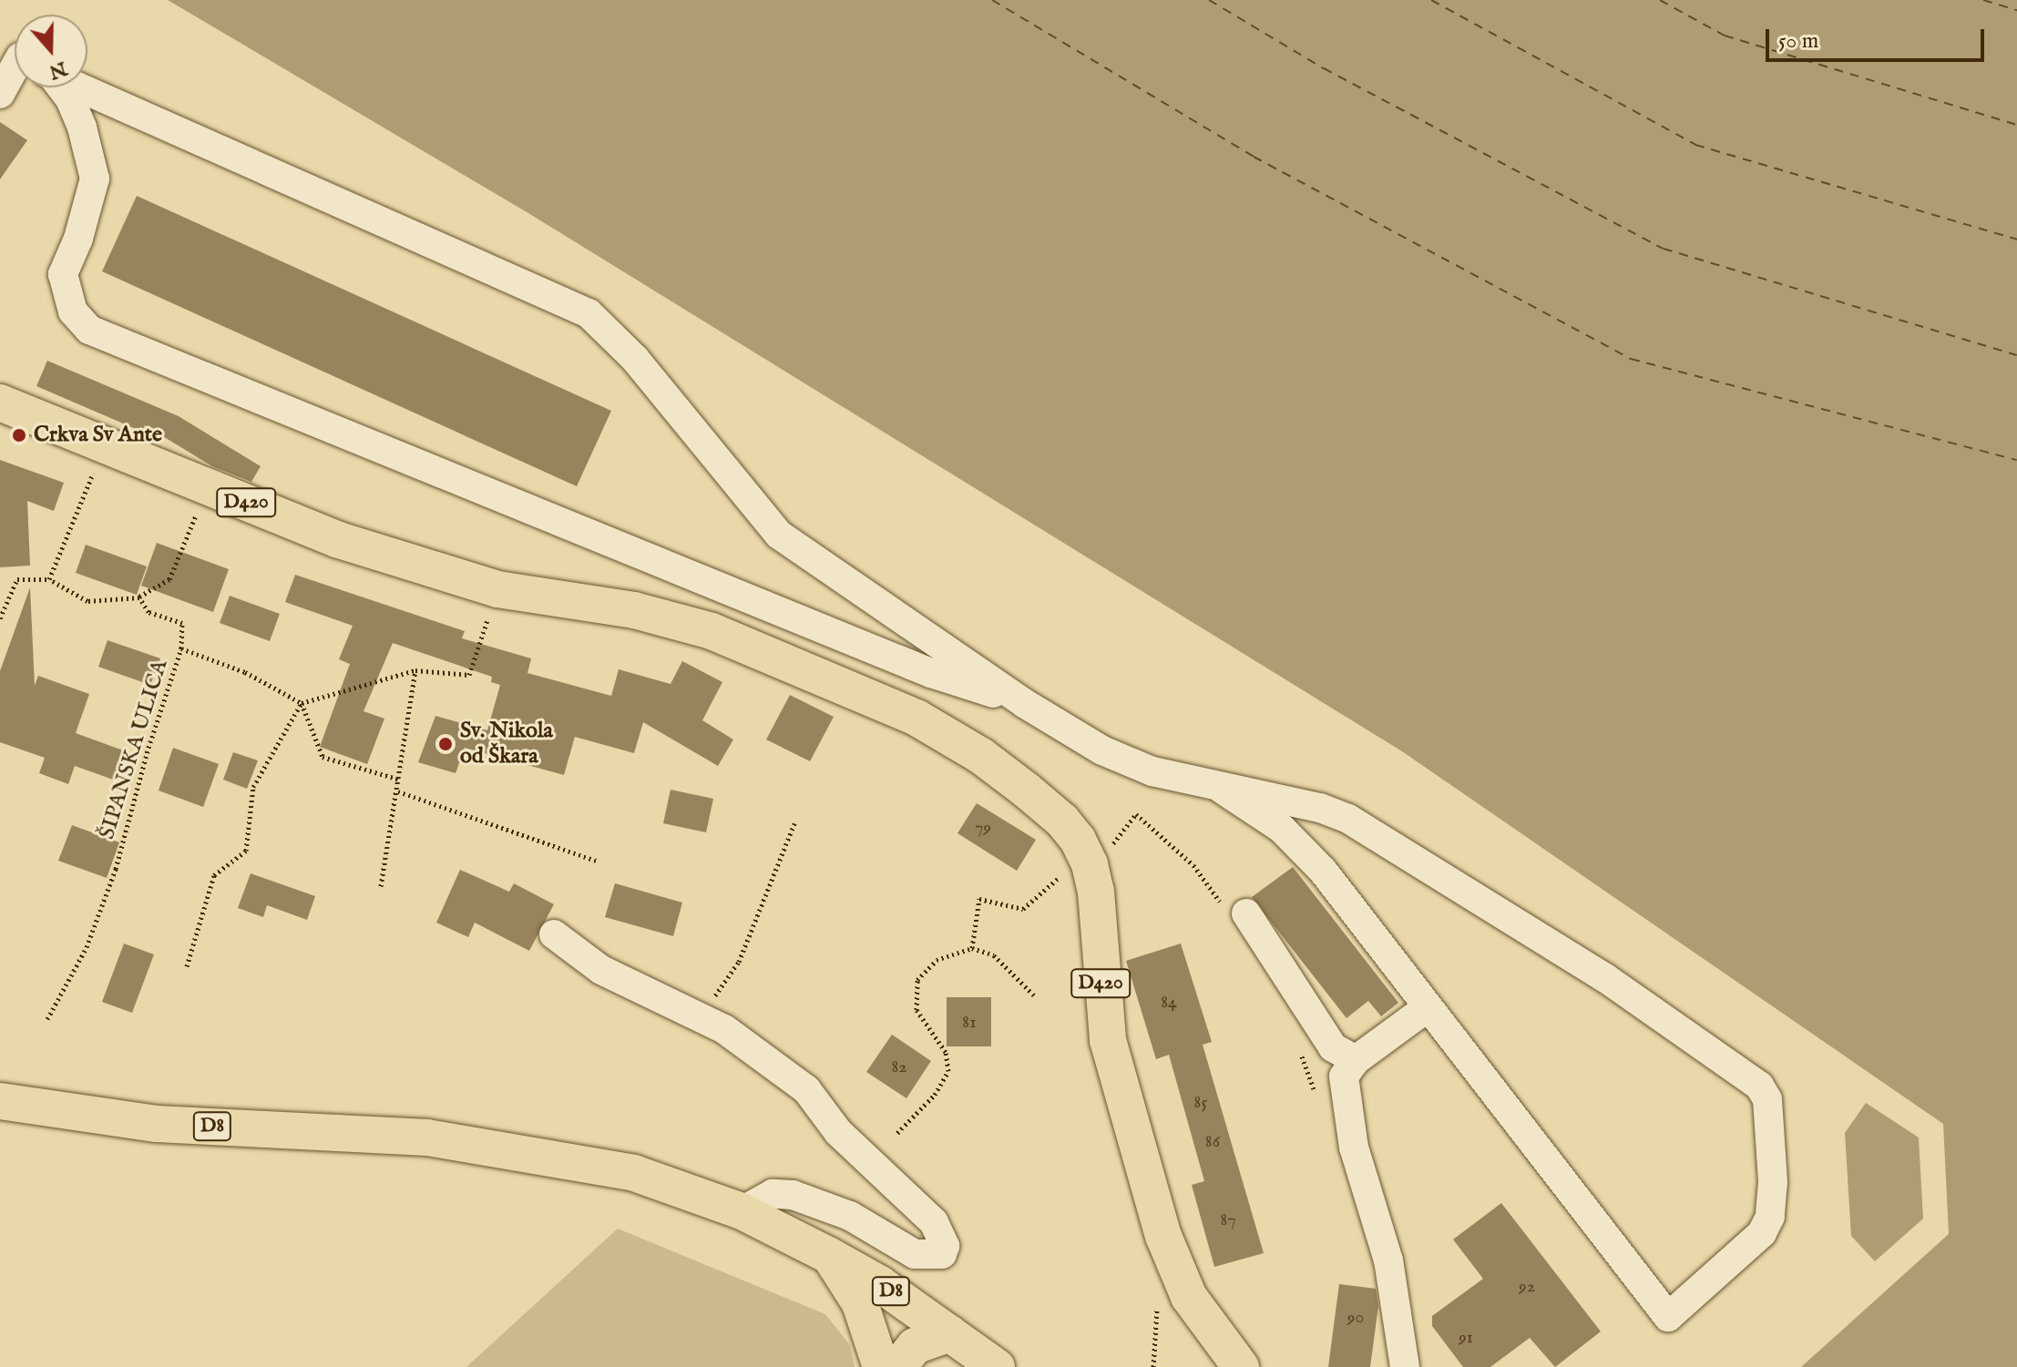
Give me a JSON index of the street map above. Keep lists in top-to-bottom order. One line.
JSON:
{"streets":{"main road":["D420","D8"],"path":["ŠIPANSKA ULICA"]},"places":["Crkva Sv Ante","Sv. Nikola od Škara"],"house_numbers":["79","84","81","82","85","86","87","92","90","91"],"scale_bar":"50 m","north":"bottom"}
